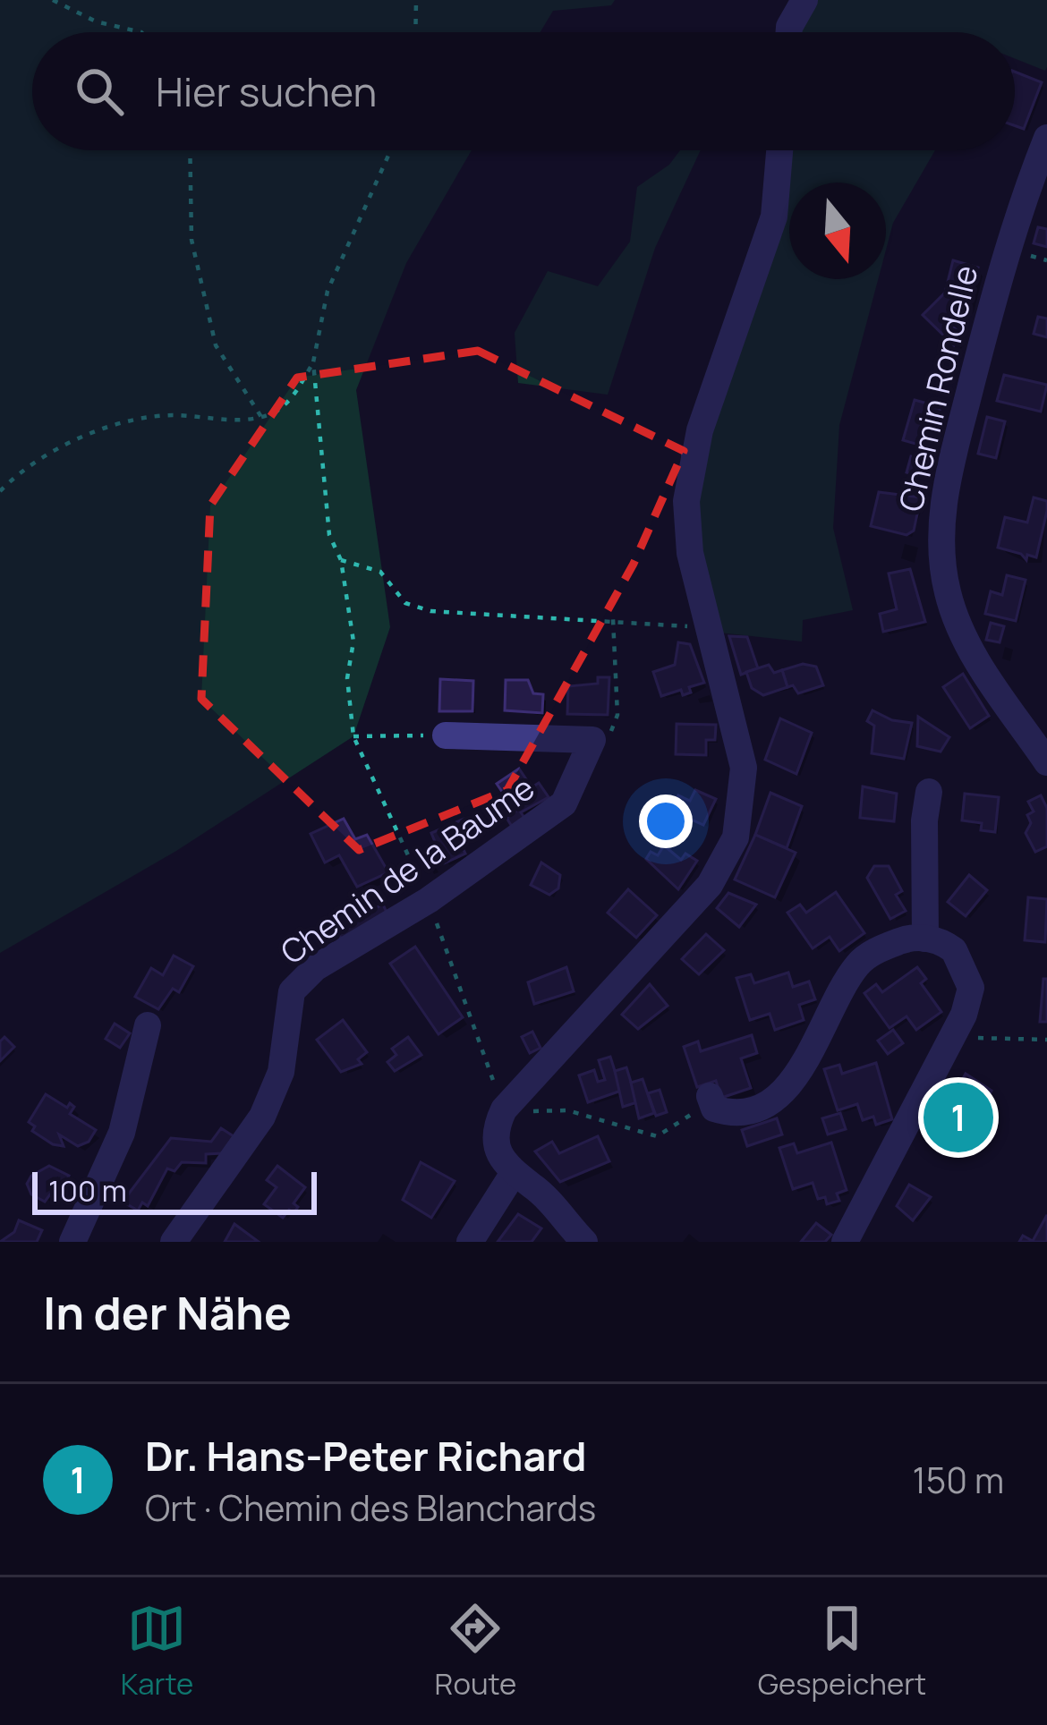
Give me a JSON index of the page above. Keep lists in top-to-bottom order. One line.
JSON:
{"streets":{"street":["Chemin Rondelle","Chemin de la Baume"]},"scale_bar":"100 m","north":"bottom","page":{"search":"Hier suchen","pins":"1","scale":"100 m","heading":"In der Nähe","list":[{"mark":"1","name":"Dr. Hans-Peter Richard","note":"Ort · Chemin des Blanchards","value":"150 m"}],"nav":["Karte","Route","Gespeichert"]}}
